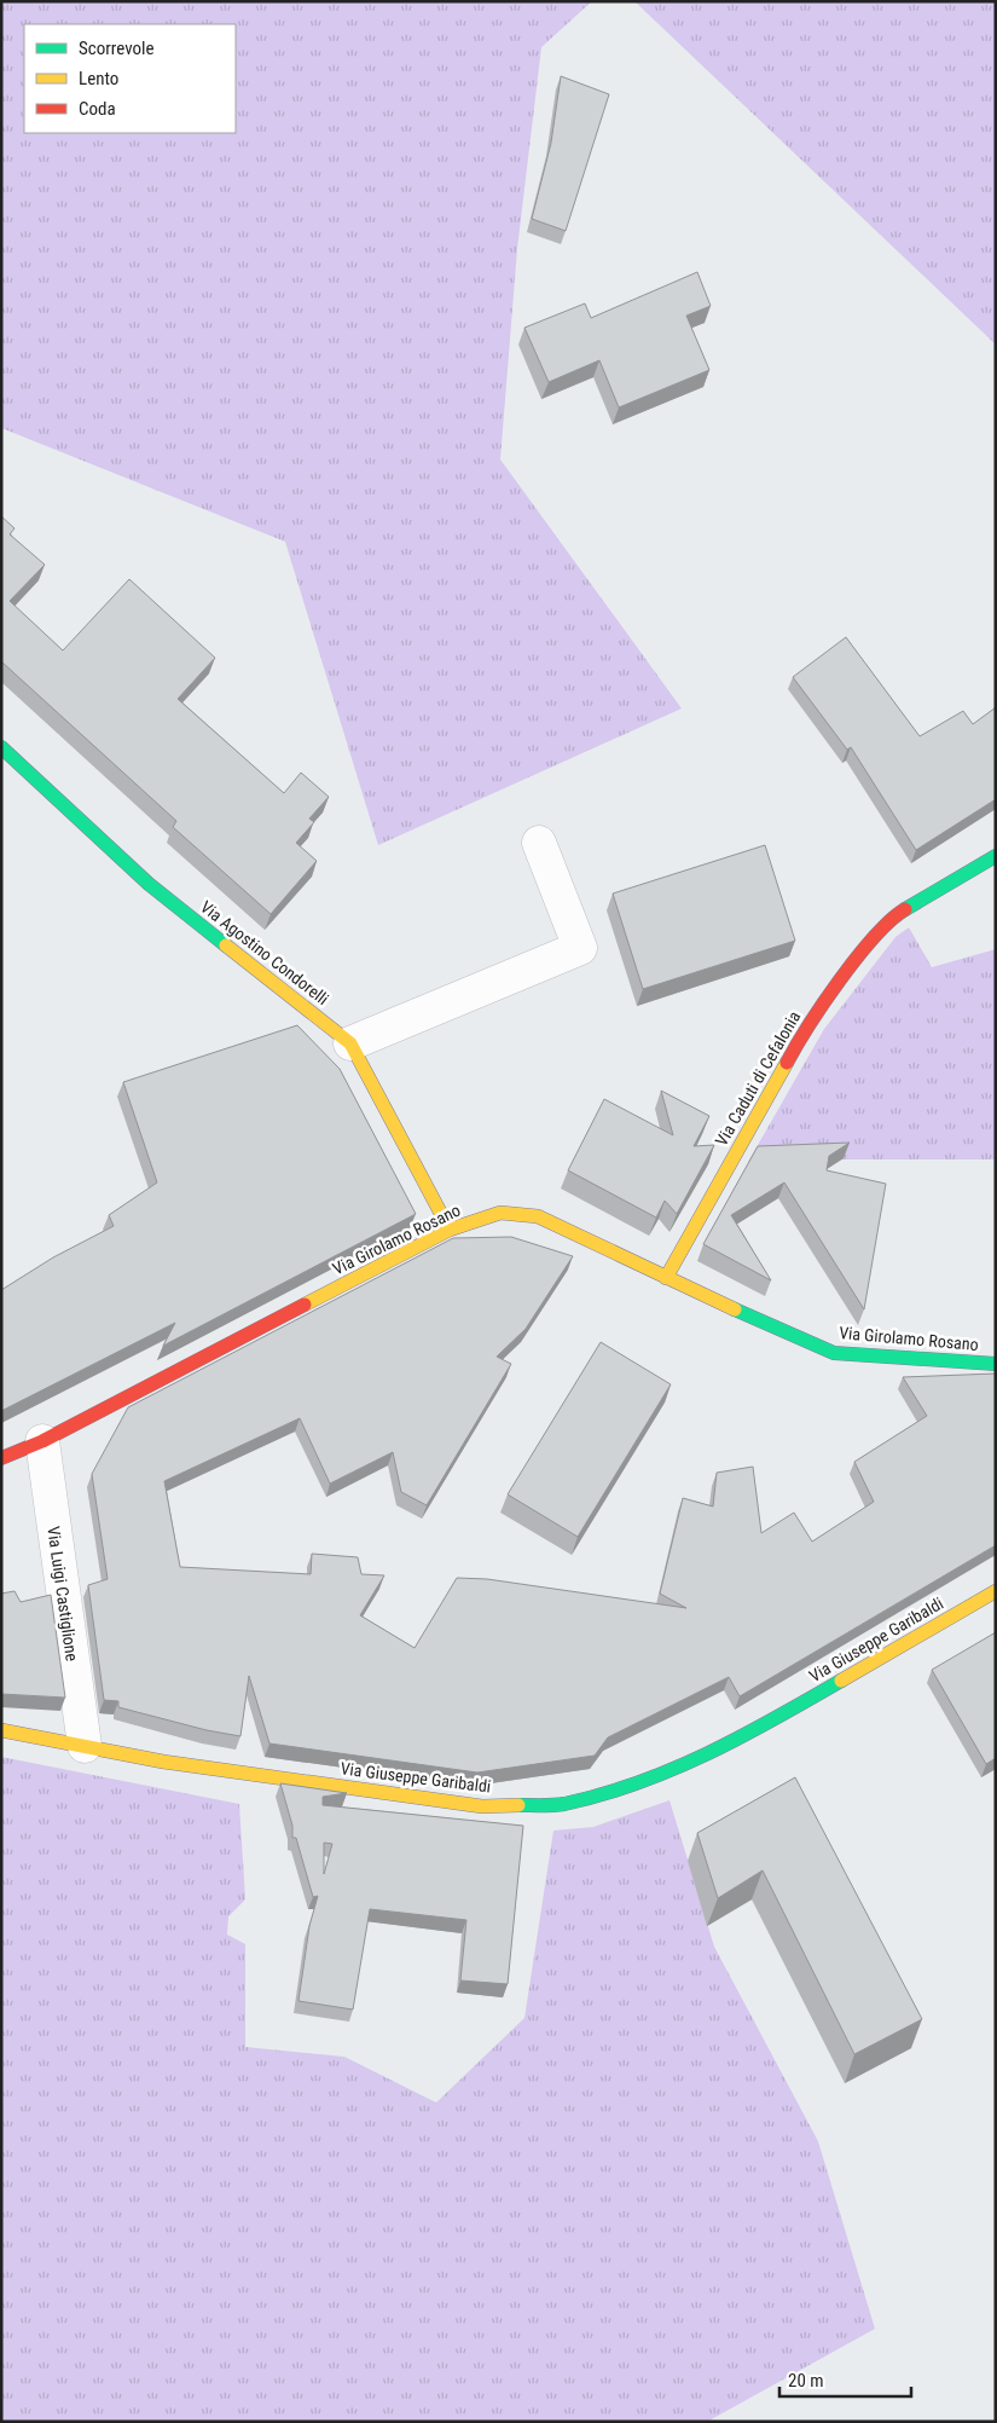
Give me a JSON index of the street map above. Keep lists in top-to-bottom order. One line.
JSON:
{"streets":{"main road":["Via Agostino Condorelli","Via Caduti di Cefalonia","Via Girolamo Rosano","Via Giuseppe Garibaldi"],"street":["Via Luigi Castiglione"]},"crossings":[["Via Agostino Condorelli","Via Girolamo Rosano"],["Via Caduti di Cefalonia","Via Girolamo Rosano"],["Via Girolamo Rosano","Via Luigi Castiglione"],["Via Luigi Castiglione","Via Giuseppe Garibaldi"]],"legend":["Scorrevole","Lento","Coda"],"scale_bar":"20 m"}
